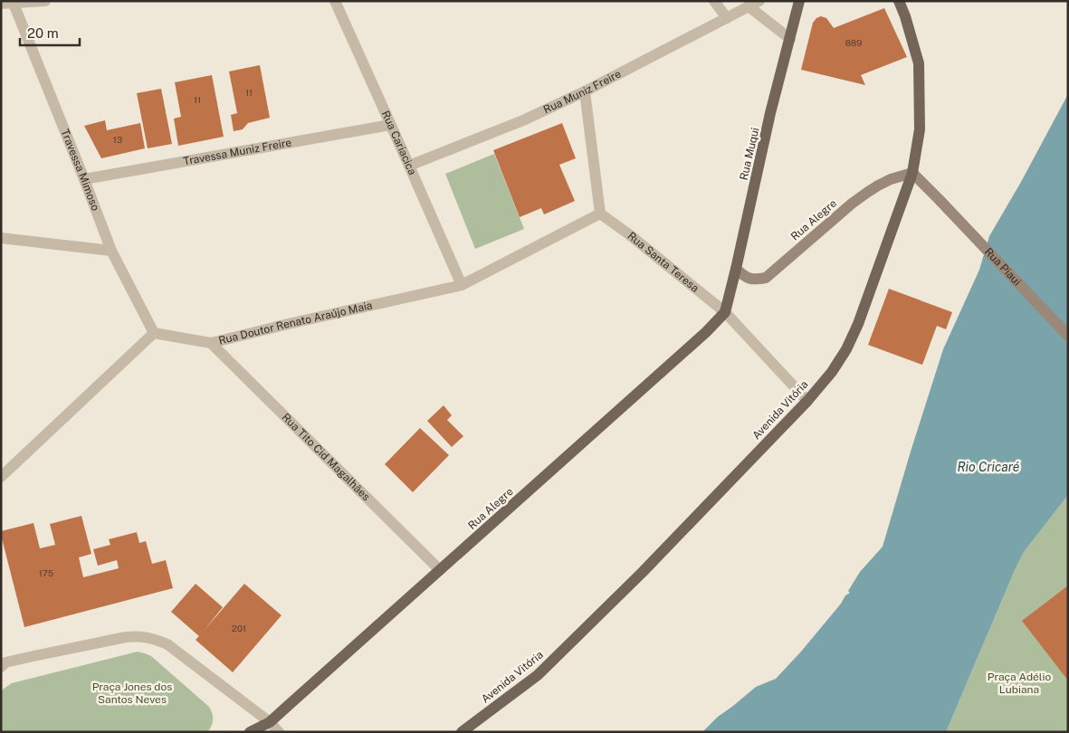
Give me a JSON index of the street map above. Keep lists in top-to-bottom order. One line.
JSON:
{"streets":{"main road":["Rua Muqui","Rua Alegre","Avenida Vitória"],"street":["Rua Muniz Freire","Rua Cariacica","Travessa Muniz Freire","Travessa Mimoso","Rua Santa Teresa","Rua Piaui","Rua Doutor Renato Araújo Maia","Rua Tito Cid Magalhães"]},"crossings":[["Rua Muniz Freire","Rua Cariacica"],["Rua Cariacica","Travessa Muniz Freire"],["Rua Cariacica","Rua Doutor Renato Araújo Maia"],["Travessa Muniz Freire","Travessa Mimoso"],["Rua Muqui","Rua Alegre"],["Rua Muqui","Rua Santa Teresa"],["Travessa Mimoso","Rua Doutor Renato Araújo Maia"],["Rua Alegre","Rua Santa Teresa"],["Rua Alegre","Rua Piaui"],["Rua Alegre","Avenida Vitória"],["Rua Alegre","Rua Tito Cid Magalhães"],["Rua Santa Teresa","Rua Doutor Renato Araújo Maia"],["Rua Santa Teresa","Avenida Vitória"],["Rua Piaui","Avenida Vitória"],["Rua Doutor Renato Araújo Maia","Rua Tito Cid Magalhães"]],"water":["Rio Cricaré"],"parks":["Praça Adélio Lubiana","Praça Jones dos Santos Neves"],"house_numbers":["889","11","11","13","175","201"],"scale_bar":"20 m"}
